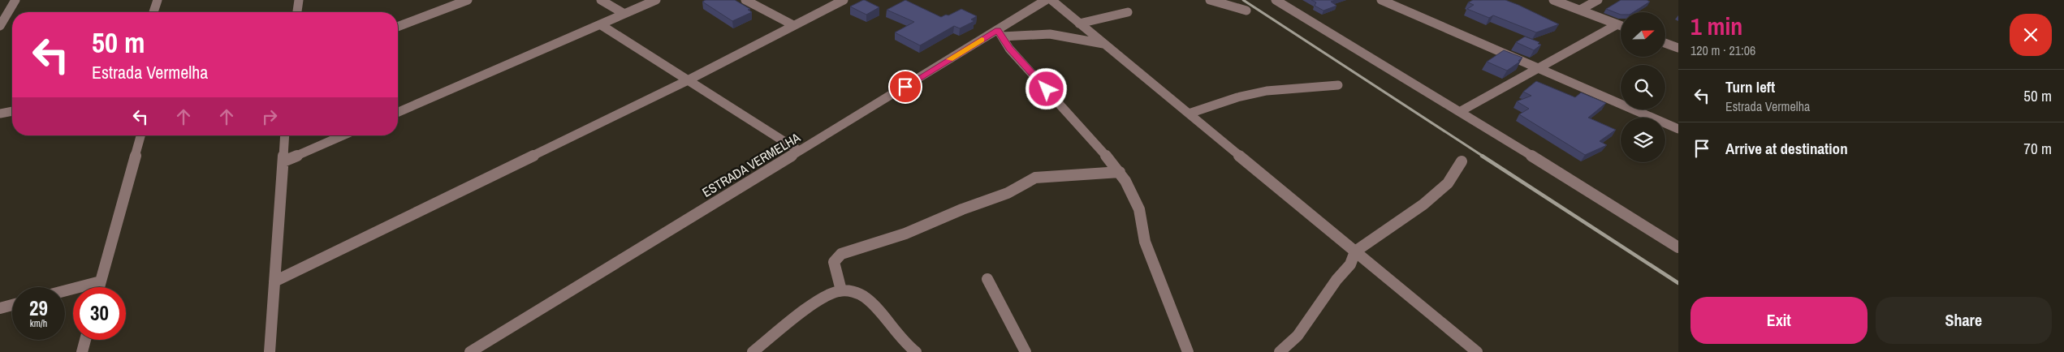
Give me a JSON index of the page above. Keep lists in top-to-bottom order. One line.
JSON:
{"streets":{"street":["ESTRADA VERMELHA"]},"north":"right","page":{"heading":["1 min","120 m · 21:06"],"turn":["50 m","Estrada Vermelha"],"list":[{"name":"Turn left","note":"Estrada Vermelha","value":"50 m"},{"name":"Arrive at destination","value":"70 m"}],"speed":"29 km/h","limit":"30","buttons":["Exit","Share"]}}
